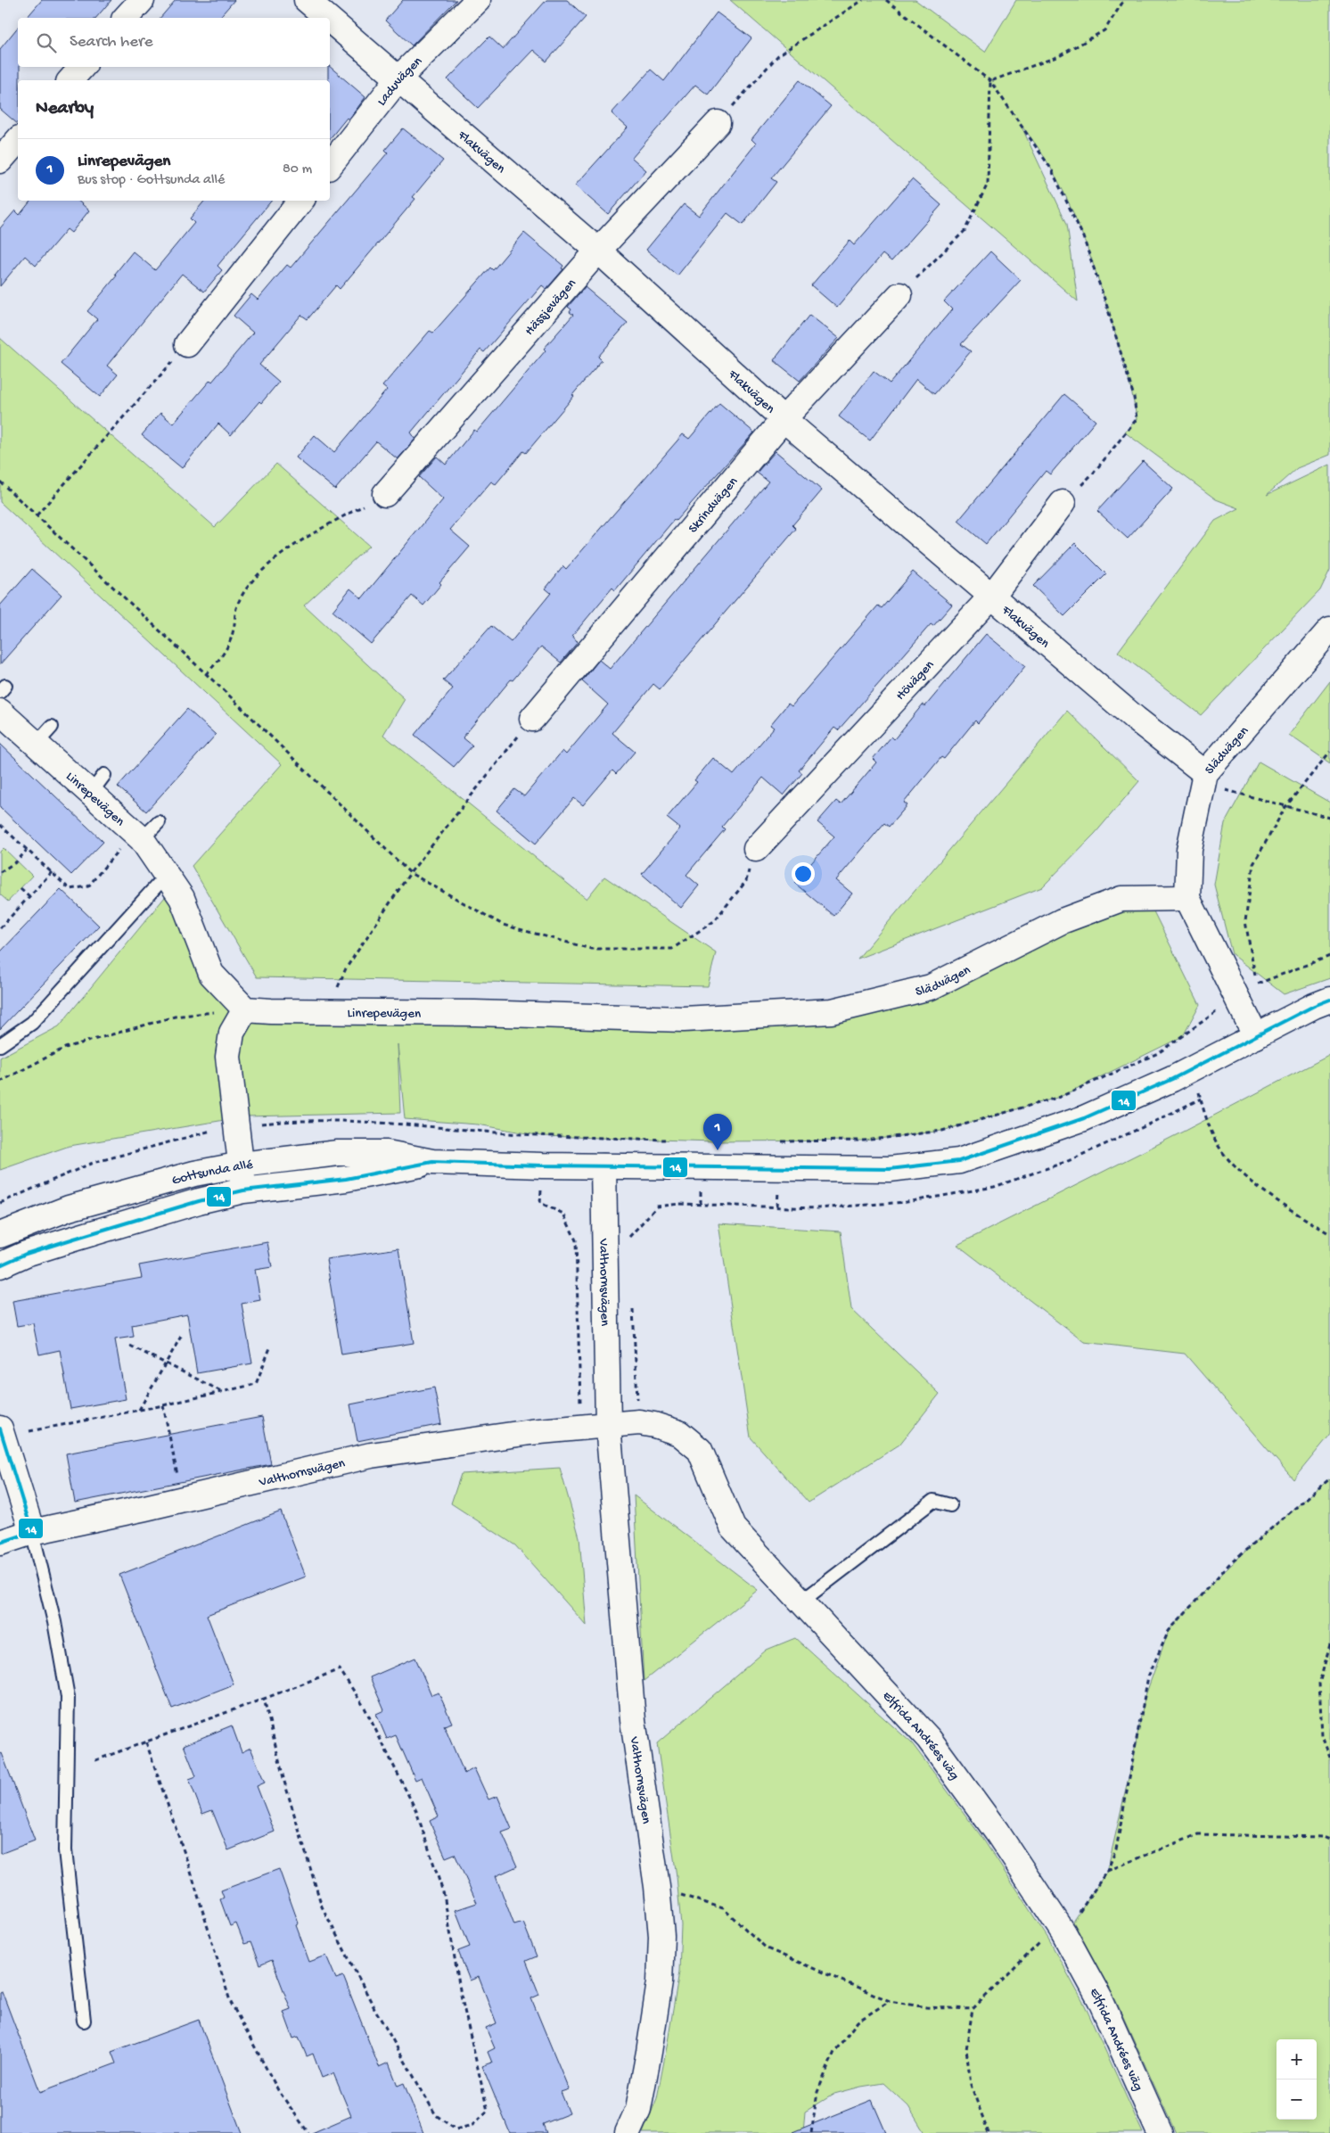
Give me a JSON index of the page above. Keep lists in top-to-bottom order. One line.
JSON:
{"streets":{"street":["Laduvägen","Flakvägen","Hässjevägen","Skrindvägen","Hövägen","Slädvägen","Linrepevägen","Gottsunda allé","Valthornsvägen","Elfrida Andrées väg"]},"crossings":[["Laduvägen","Flakvägen"],["Flakvägen","Hässjevägen"],["Flakvägen","Skrindvägen"],["Flakvägen","Hövägen"],["Flakvägen","Slädvägen"],["Slädvägen","Linrepevägen"],["Slädvägen","Gottsunda allé"],["Gottsunda allé","Valthornsvägen"],["Valthornsvägen","Elfrida Andrées väg"]],"lines":["transit line 14"],"page":{"search":"Search here","heading":"Nearby","list":[{"mark":"1","name":"Linrepevägen","note":"Bus stop · Gottsunda allé","value":"80 m"}],"pins":"1","map_buttons":["+","−"]}}
